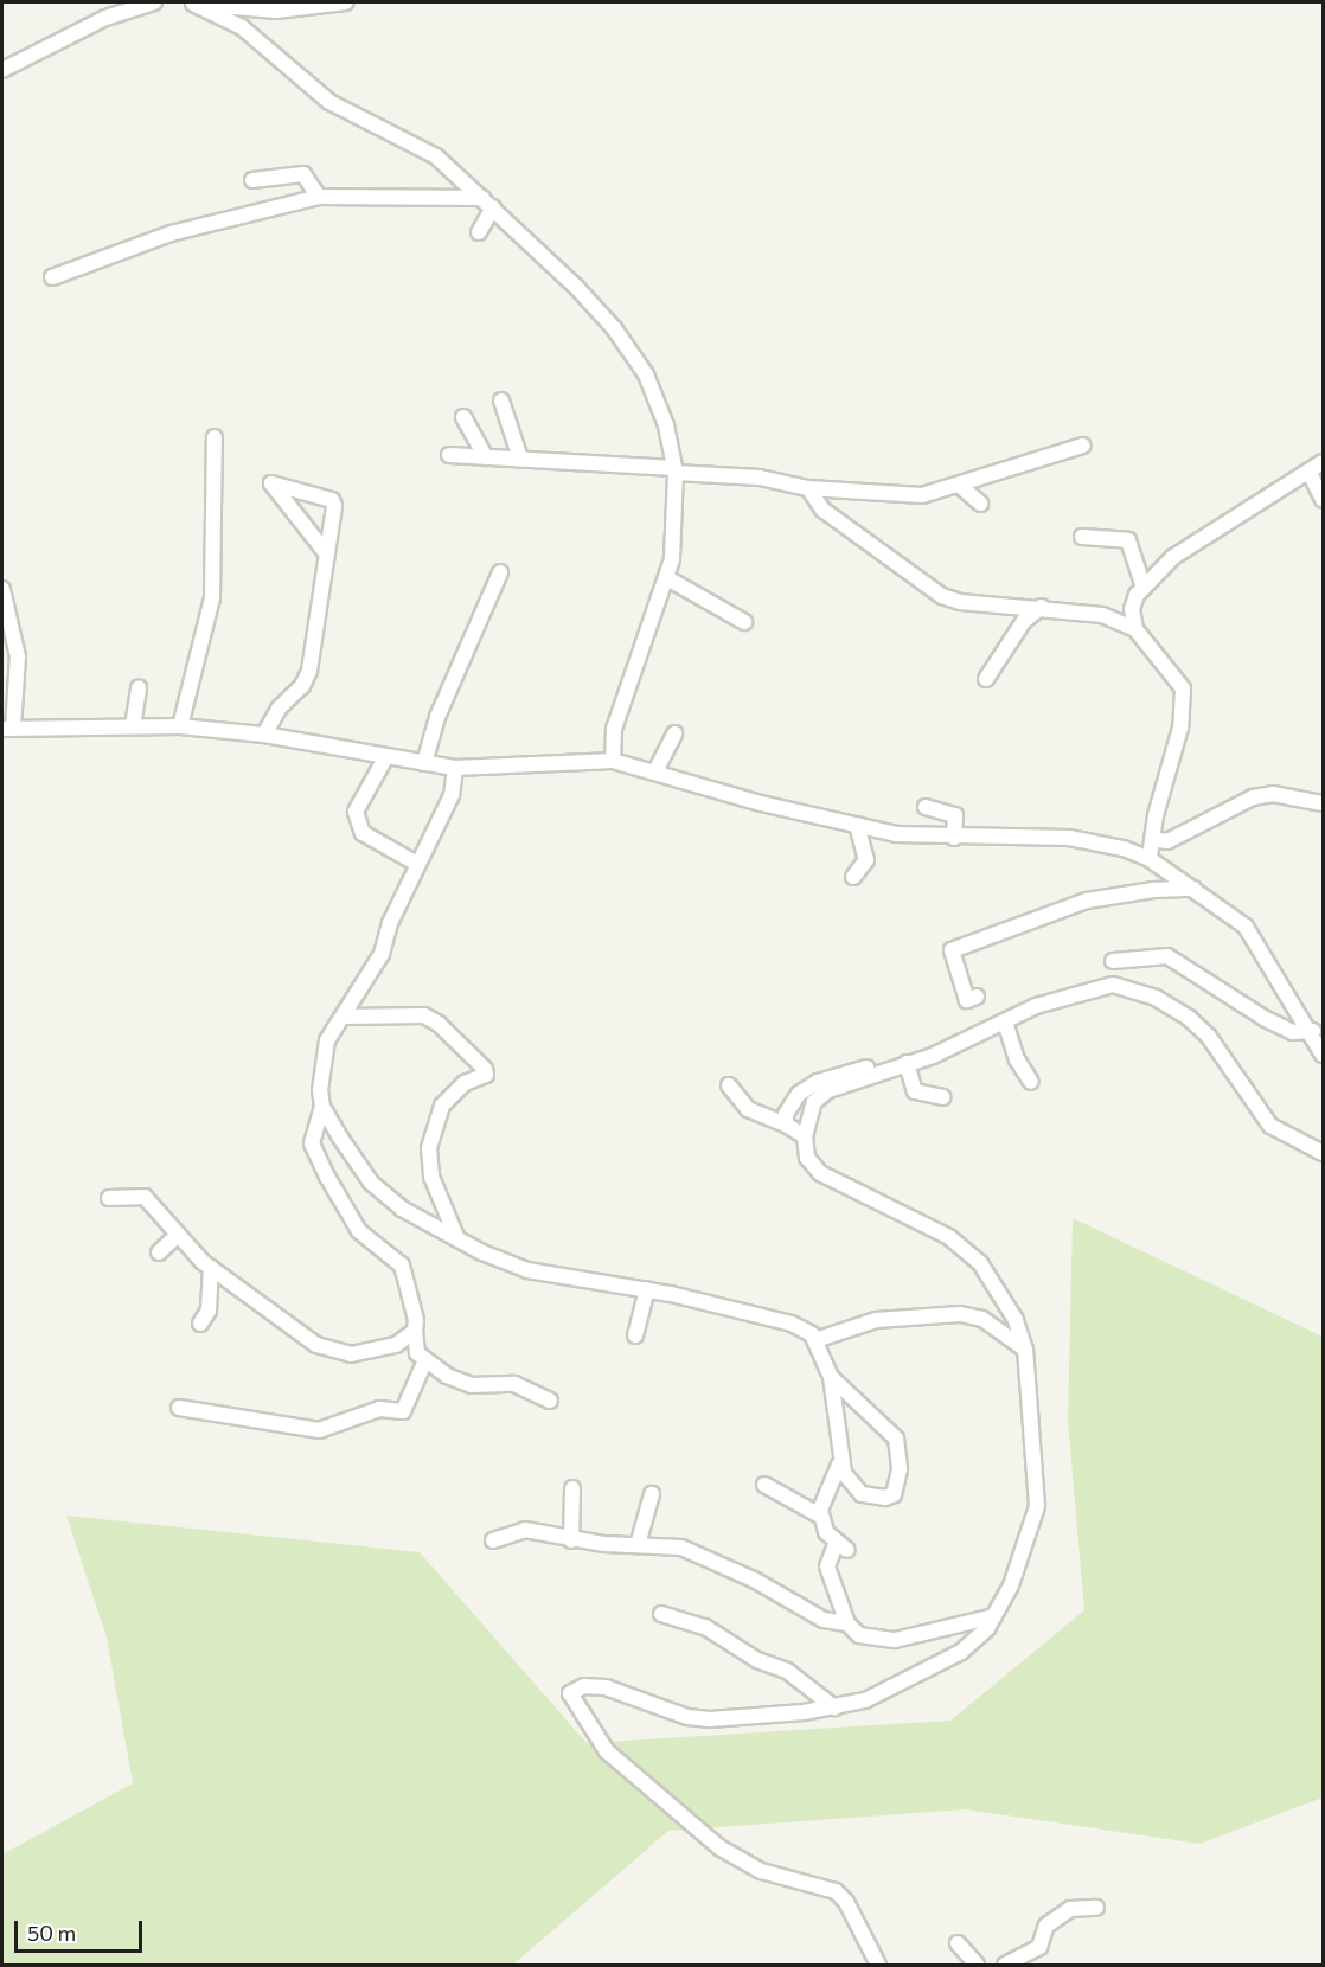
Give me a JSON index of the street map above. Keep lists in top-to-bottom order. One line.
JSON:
{"scale_bar":"50 m"}
